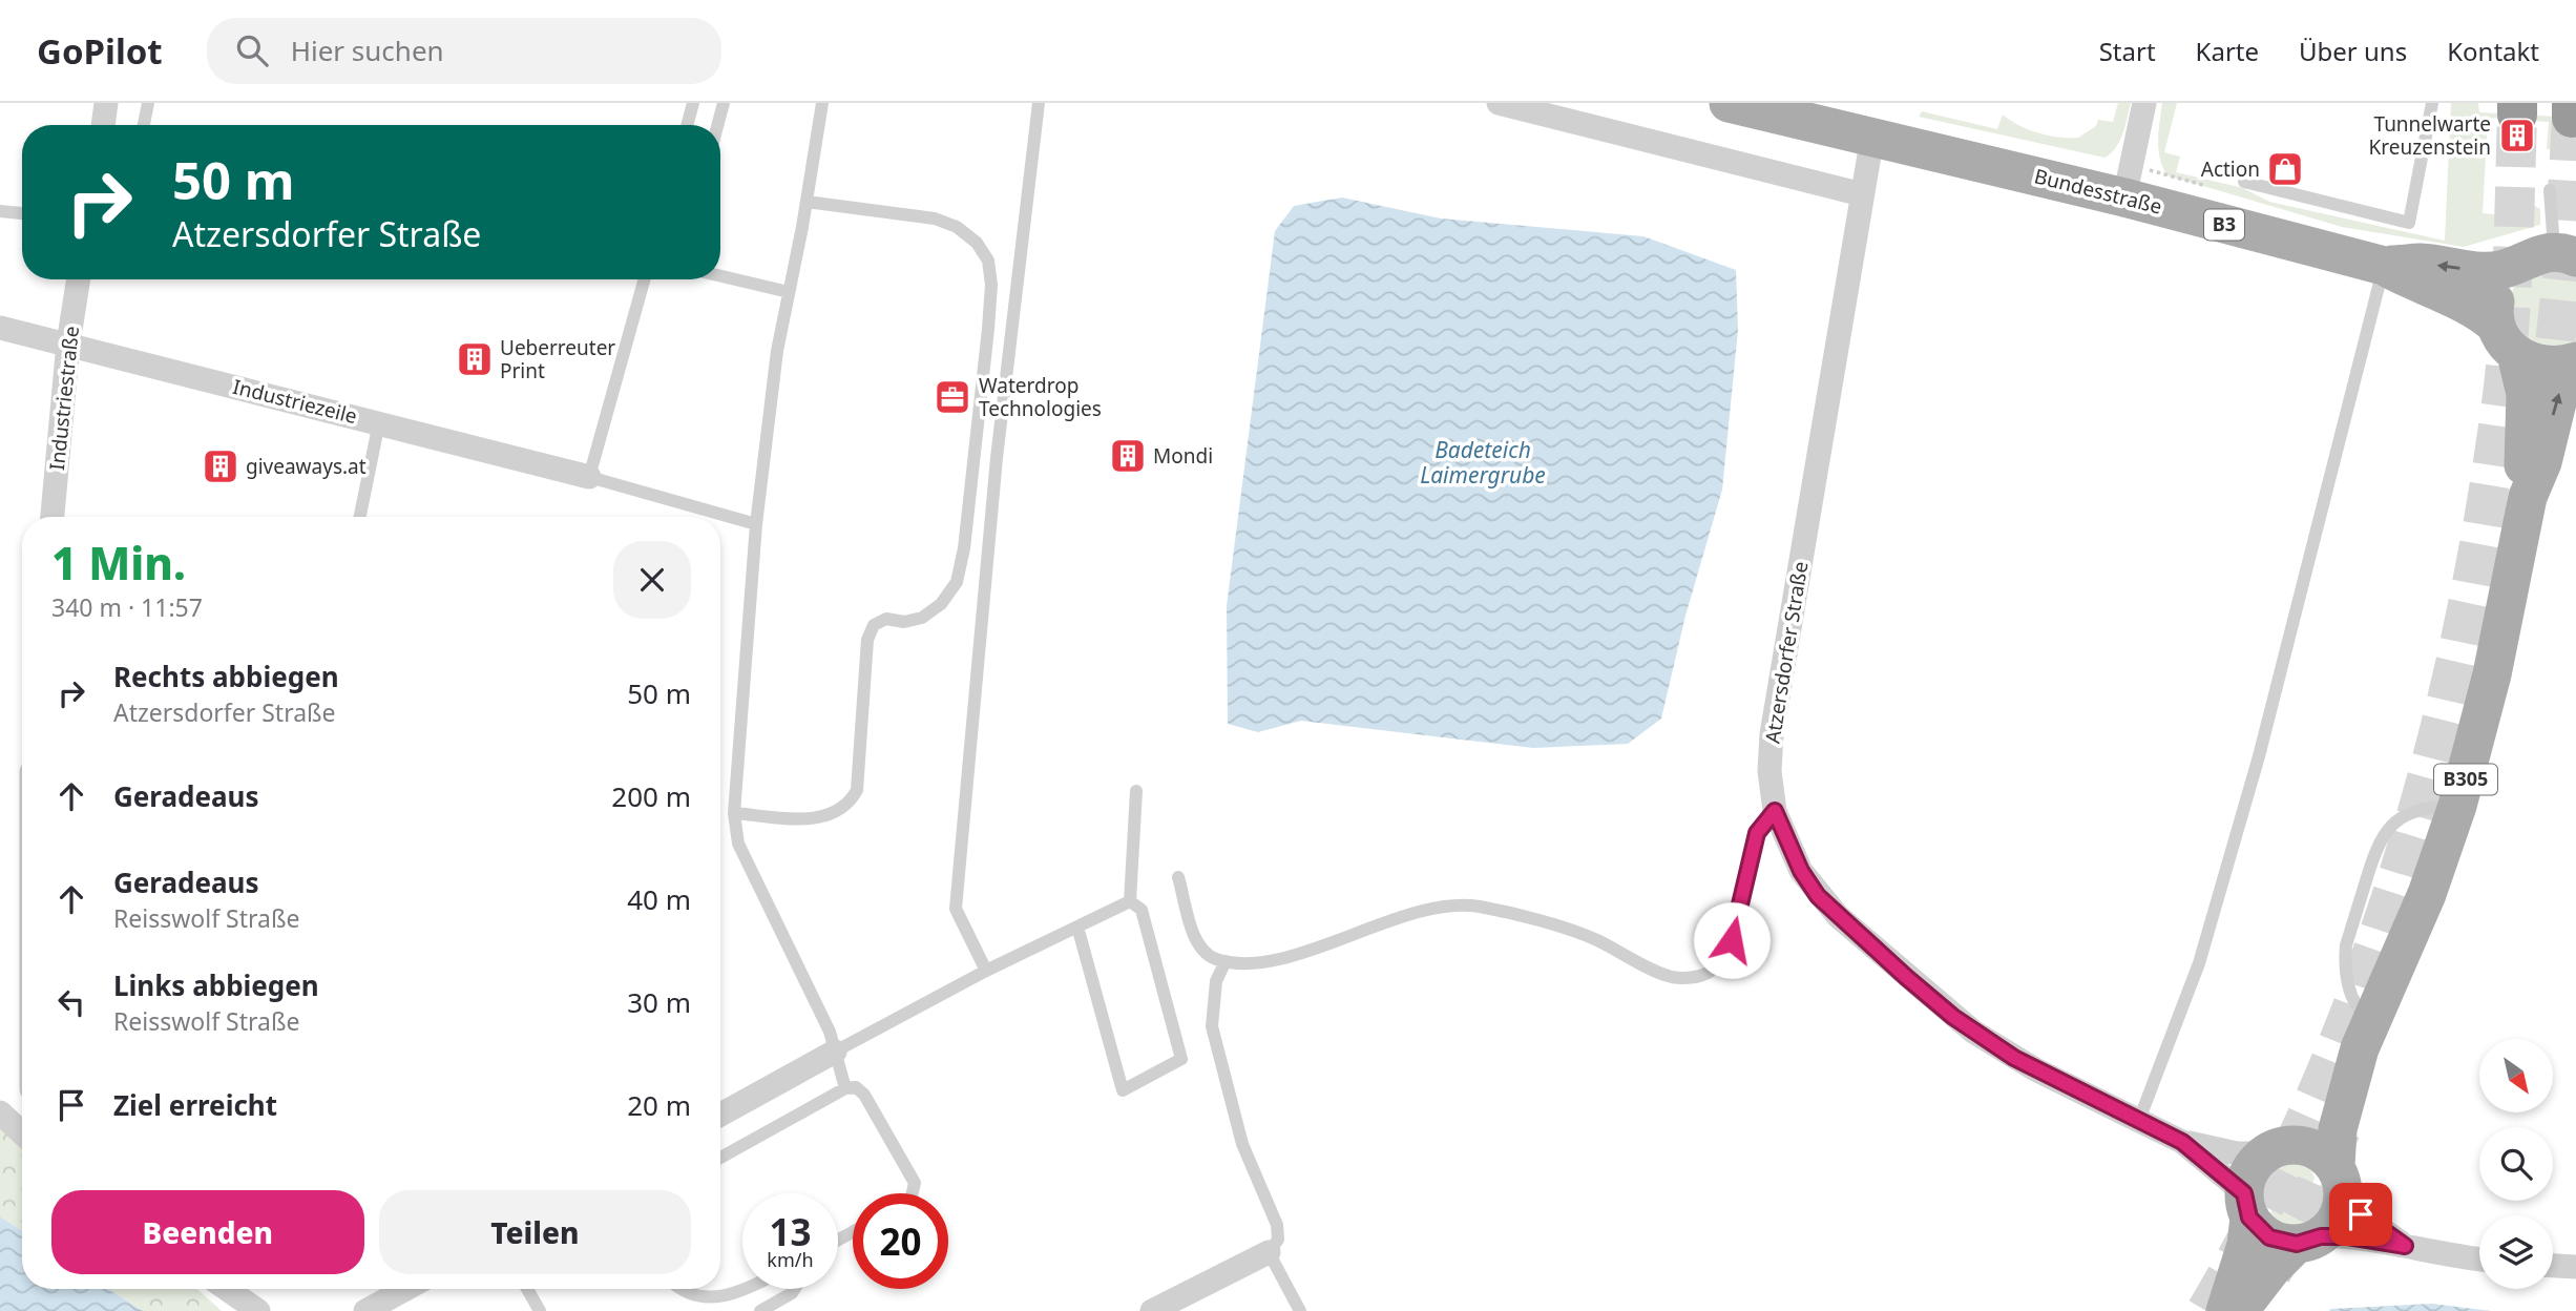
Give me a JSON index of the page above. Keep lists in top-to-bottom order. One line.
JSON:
{"streets":{"main road":["Bundesstraße","B3","B305"],"street":["Industriestraße","Industriezeile","Atzersdorfer Straße"]},"crossings":[["Bundesstraße","B3"],["Bundesstraße","Atzersdorfer Straße"],["B3","B305"],["Industriestraße","Industriezeile"],["Atzersdorfer Straße","B305"]],"water":["Badeteich Laimergrube"],"places":{"building":["Tunnelwarte Kreuzenstein","Ueberreuter Print","Mondi","giveaways.at"],"shop":["Action"],"office":["Waterdrop Technologies"]},"north":"bottom right","page":{"header":"GoPilot","search":"Hier suchen","nav":["Start","Karte","Über uns","Kontakt"],"turn":["50 m","Atzersdorfer Straße"],"heading":["1 Min.","340 m · 11:57"],"list":[{"name":"Rechts abbiegen","note":"Atzersdorfer Straße","value":"50 m"},{"name":"Geradeaus","value":"200 m"},{"name":"Geradeaus","note":"Reisswolf Straße","value":"40 m"},{"name":"Links abbiegen","note":"Reisswolf Straße","value":"30 m"},{"name":"Ziel erreicht","value":"20 m"}],"buttons":["Beenden","Teilen"],"speed":"13 km/h","limit":"20"}}
